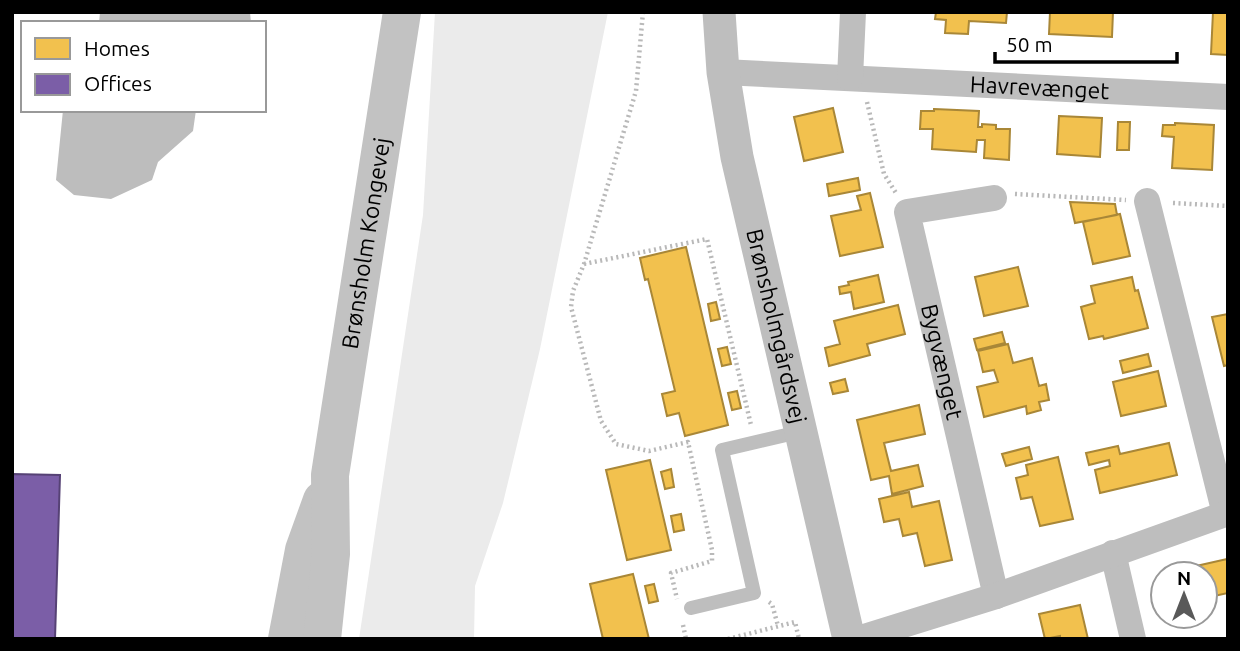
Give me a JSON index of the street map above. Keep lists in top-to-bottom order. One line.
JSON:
{"streets":{"main road":["Brønsholm Kongevej"],"street":["Havrevænget","Brønsholmgårdsvej","Bygvænget"]},"crossings":[["Havrevænget","Brønsholmgårdsvej"]],"legend":["Homes","Offices"],"scale_bar":"50 m","north":"top"}
